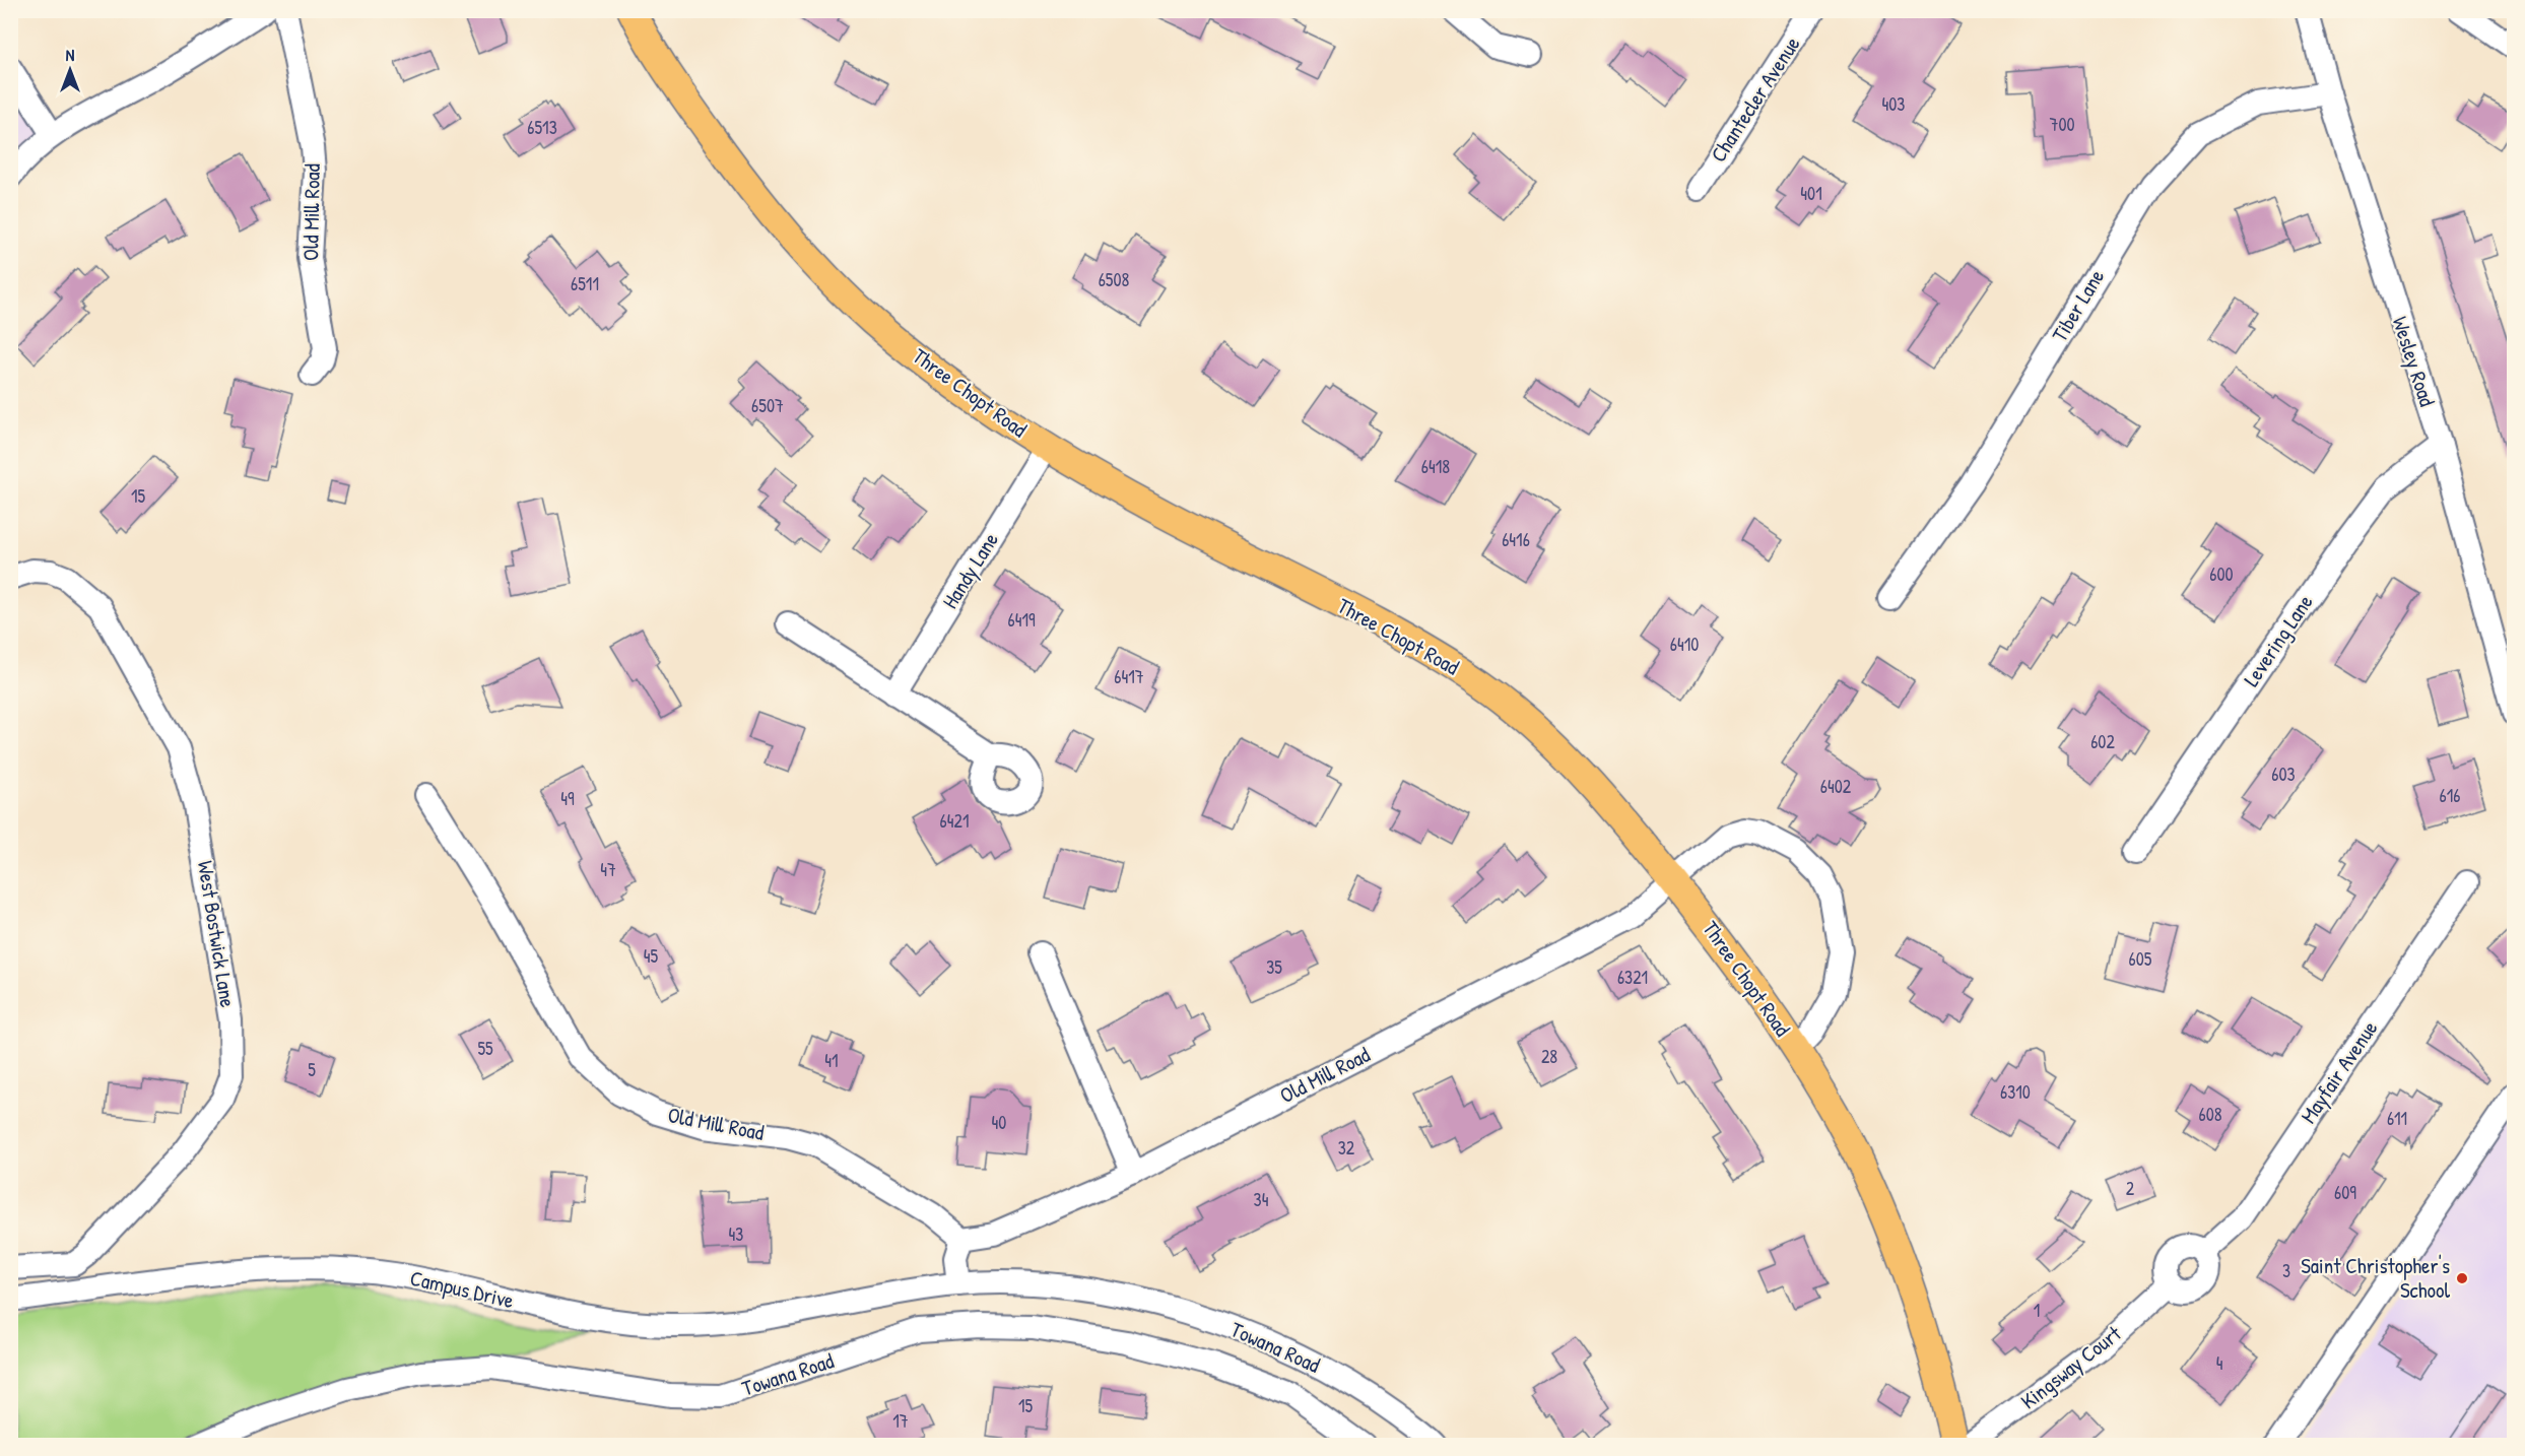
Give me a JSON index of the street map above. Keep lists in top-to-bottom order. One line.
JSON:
{"streets":{"main road":["Three Chopt Road"],"street":["Chantecler Avenue","Old Mill Road","Tiber Lane","Wesley Road","Handy Lane","Levering Lane","West Bostwick Lane","Mayfair Avenue","Campus Drive","Towana Road","Kingsway Court"]},"crossings":[["Old Mill Road","Three Chopt Road"],["Tiber Lane","Wesley Road"],["Wesley Road","Levering Lane"],["Three Chopt Road","Handy Lane"],["West Bostwick Lane","Campus Drive"],["Mayfair Avenue","Kingsway Court"],["Campus Drive","Towana Road"]],"places":["Saint Christopher's School"],"house_numbers":["403","700","6513","401","6508","6511","6507","6418","15","6416","600","6419","6410","6417","602","603","6402","616","49","6421","47","45","605","35","6321","55","28","41","5","6310","608","611","40","32","2","609","34","43","3","1","4","15","17"],"north":"top"}
